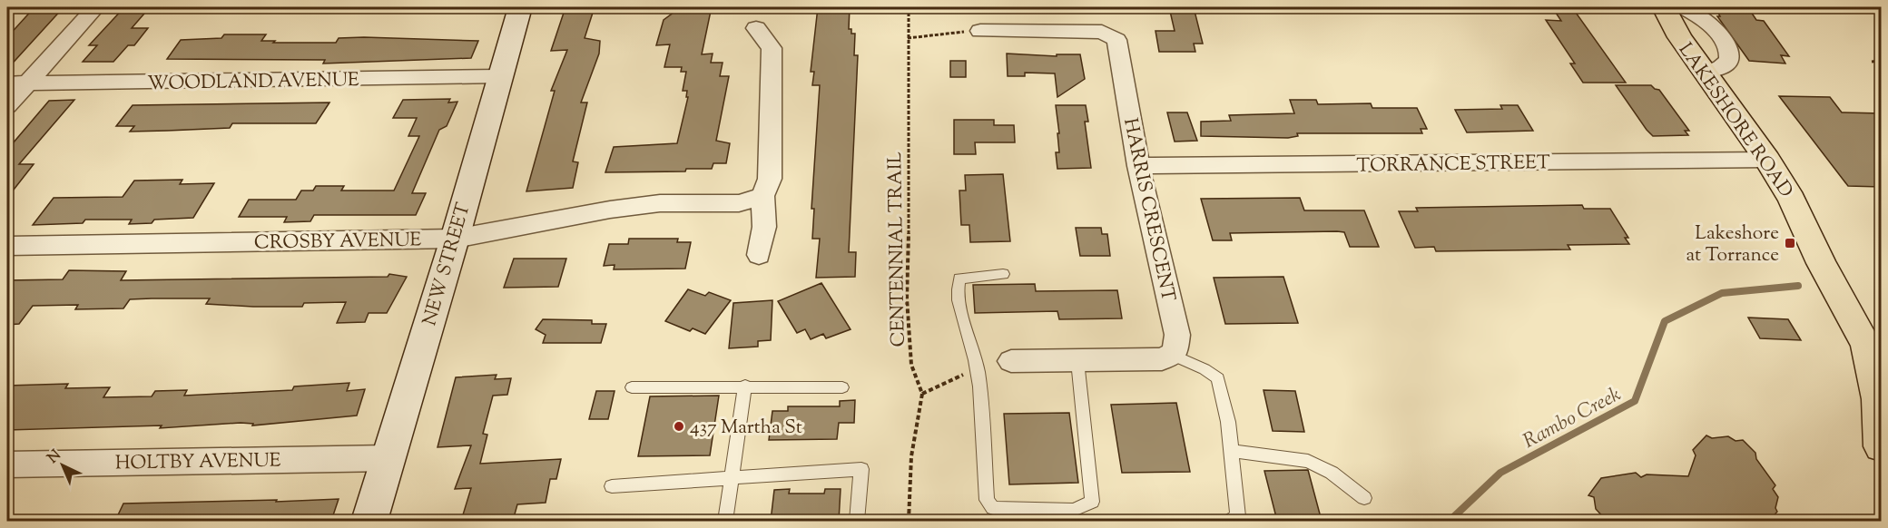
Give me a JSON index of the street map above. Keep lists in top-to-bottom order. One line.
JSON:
{"streets":{"main road":["LAKESHORE ROAD","NEW STREET"],"street":["WOODLAND AVENUE","TORRANCE STREET","HARRIS CRESCENT","CROSBY AVENUE","HOLTBY AVENUE"],"path":["CENTENNIAL TRAIL"]},"crossings":[["WOODLAND AVENUE","NEW STREET"],["LAKESHORE ROAD","TORRANCE STREET"],["TORRANCE STREET","HARRIS CRESCENT"],["CROSBY AVENUE","NEW STREET"],["NEW STREET","HOLTBY AVENUE"]],"water":["Rambo Creek"],"places":{"transit":["Lakeshore at Torrance"],"other":["437 Martha St"]},"north":"top left"}
